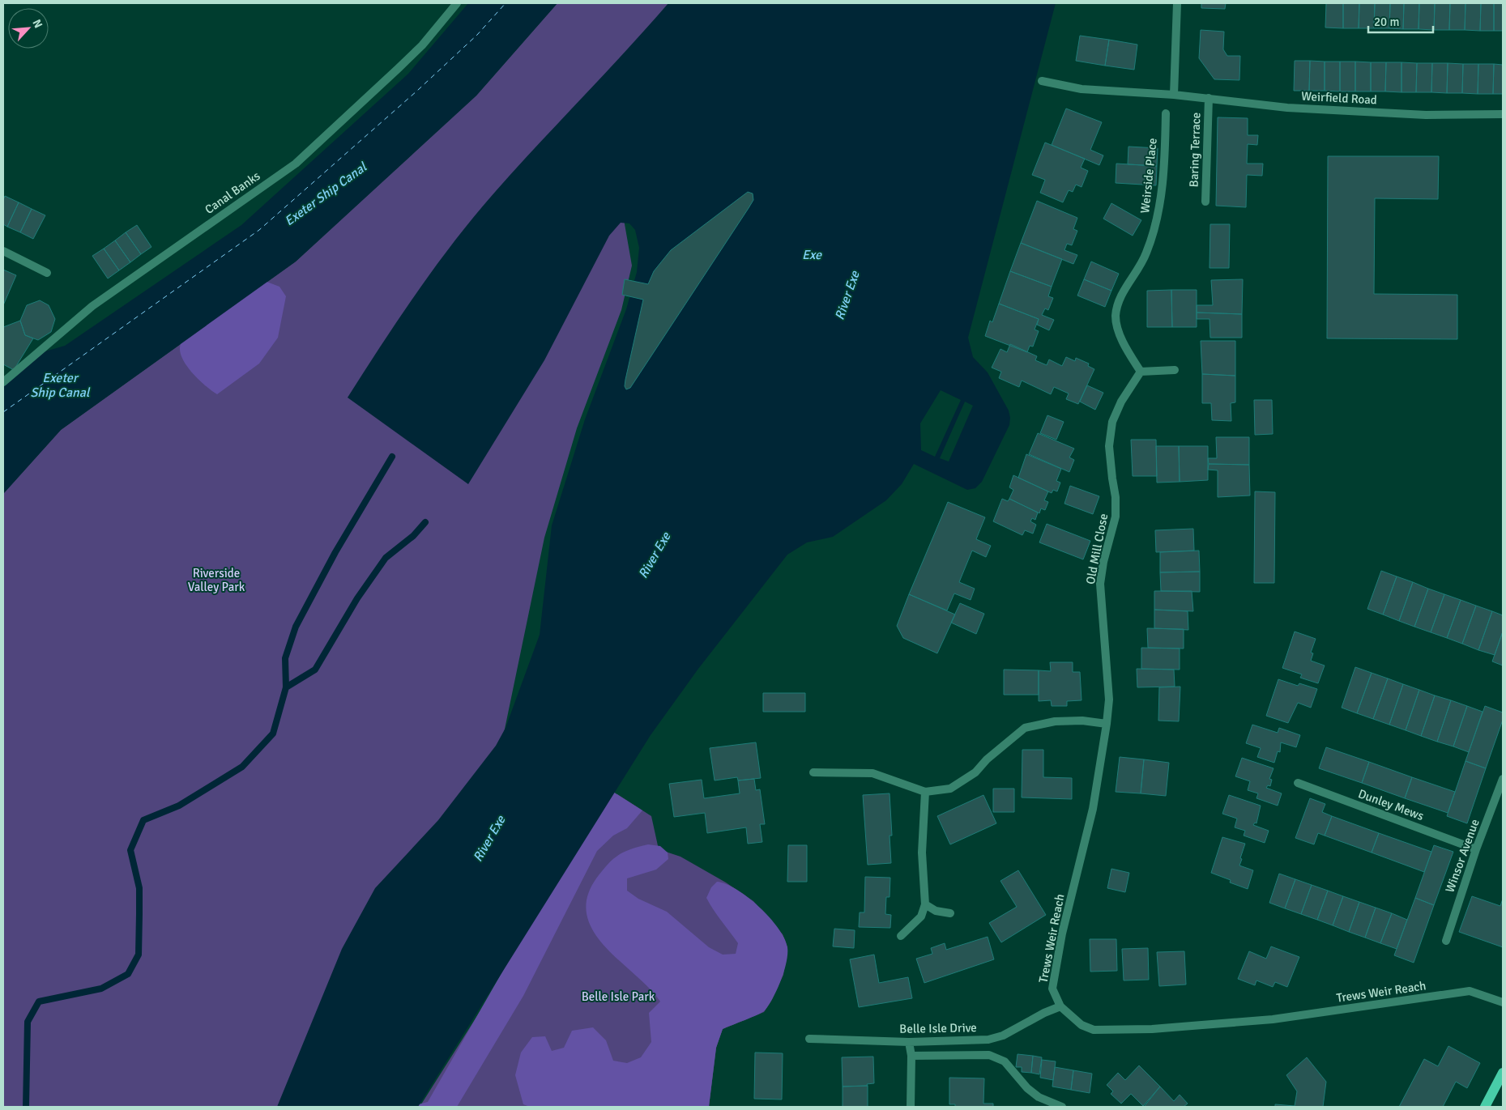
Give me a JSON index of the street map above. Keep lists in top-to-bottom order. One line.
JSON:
{"streets":{"street":["Weirfield Road","Baring Terrace","Weirside Place","Canal Banks","Old Mill Close","Dunley Mews","Winsor Avenue","Trews Weir Reach","Belle Isle Drive"]},"crossings":[["Weirfield Road","Baring Terrace"],["Weirside Place","Old Mill Close"],["Old Mill Close","Trews Weir Reach"],["Dunley Mews","Winsor Avenue"],["Trews Weir Reach","Belle Isle Drive"]],"water":["Exeter Ship Canal","Exe","River Exe"],"parks":["Riverside Valley Park","Belle Isle Park"],"scale_bar":"20 m","north":"top right"}
